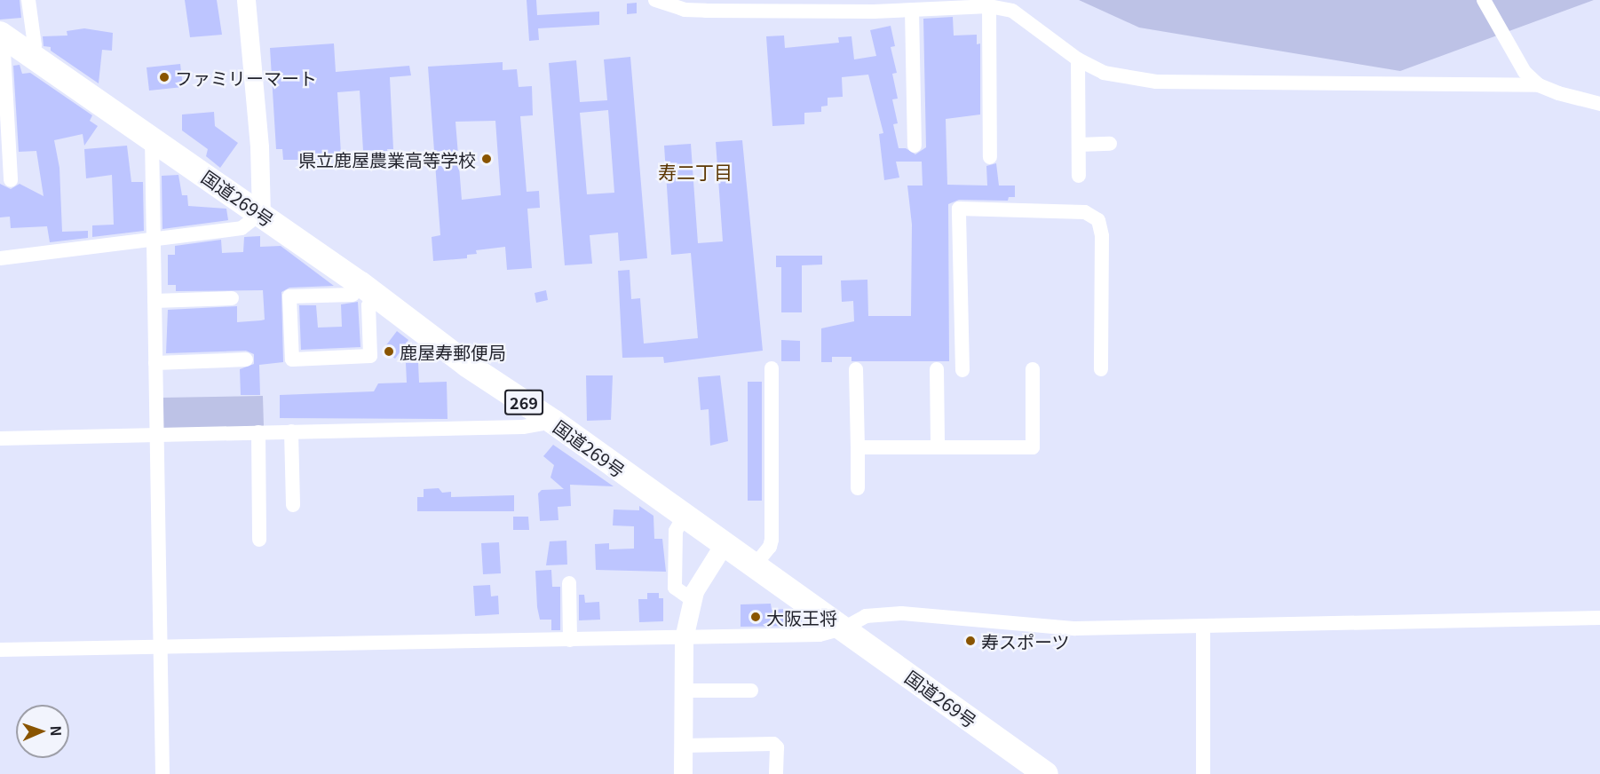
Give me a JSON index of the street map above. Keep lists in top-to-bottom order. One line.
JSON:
{"streets":{"highway":["国道269号","269"]},"districts":["寿二丁目"],"places":["ファミリーマート","県立鹿屋農業高等学校","鹿屋寿郵便局","大阪王将","寿スポーツ"],"north":"right"}
